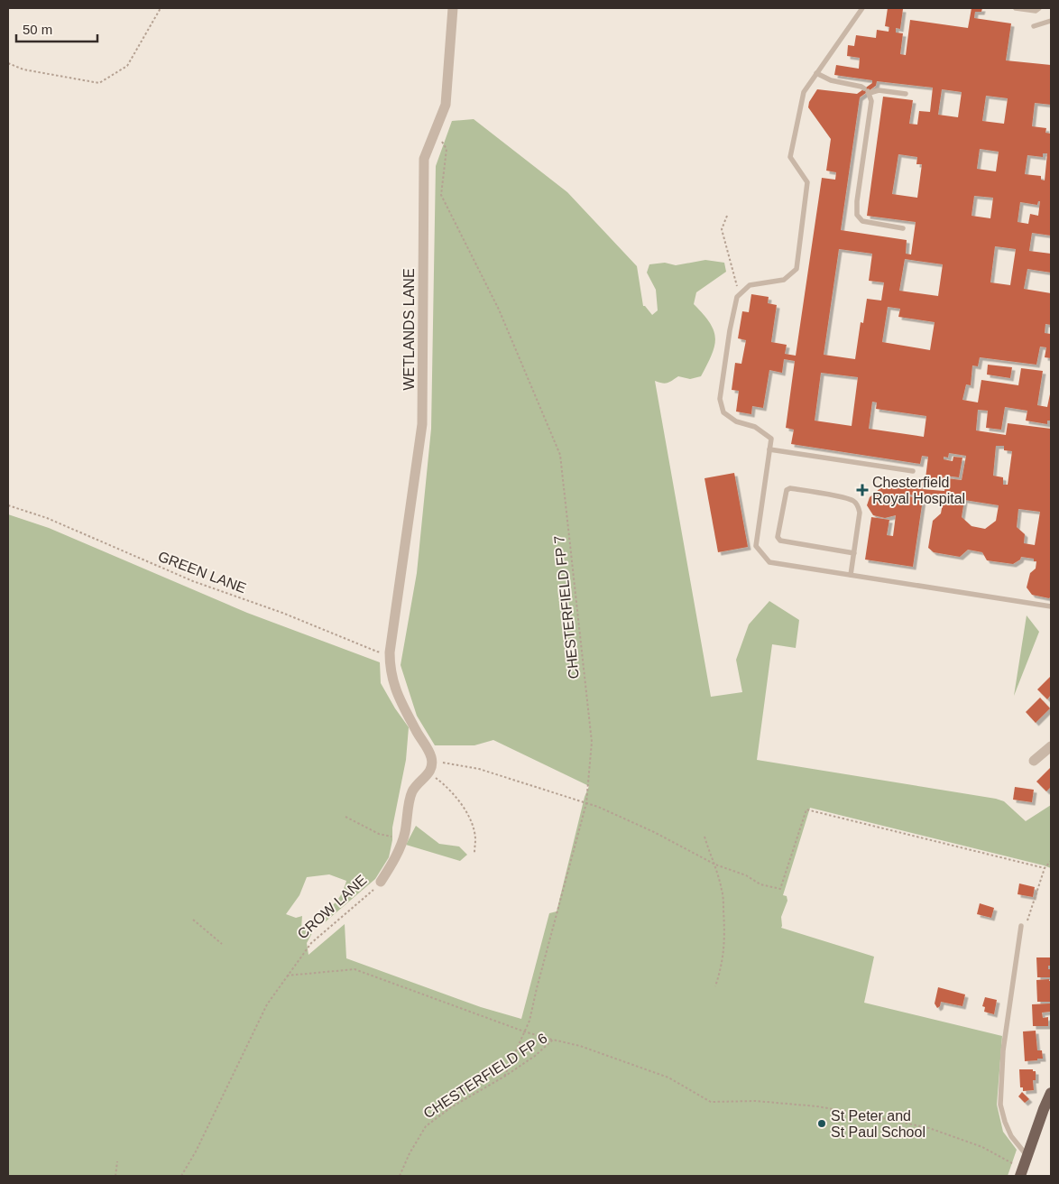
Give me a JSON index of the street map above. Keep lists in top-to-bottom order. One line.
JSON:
{"streets":{"street":["WETLANDS LANE","CROW LANE"],"path":["GREEN LANE","CHESTERFIELD FP 7","CHESTERFIELD FP 6"]},"crossings":[["WETLANDS LANE","GREEN LANE"],["CHESTERFIELD FP 7","CHESTERFIELD FP 6"]],"places":{"health":["Chesterfield Royal Hospital"],"other":["St Peter and St Paul School"]},"scale_bar":"50 m"}
